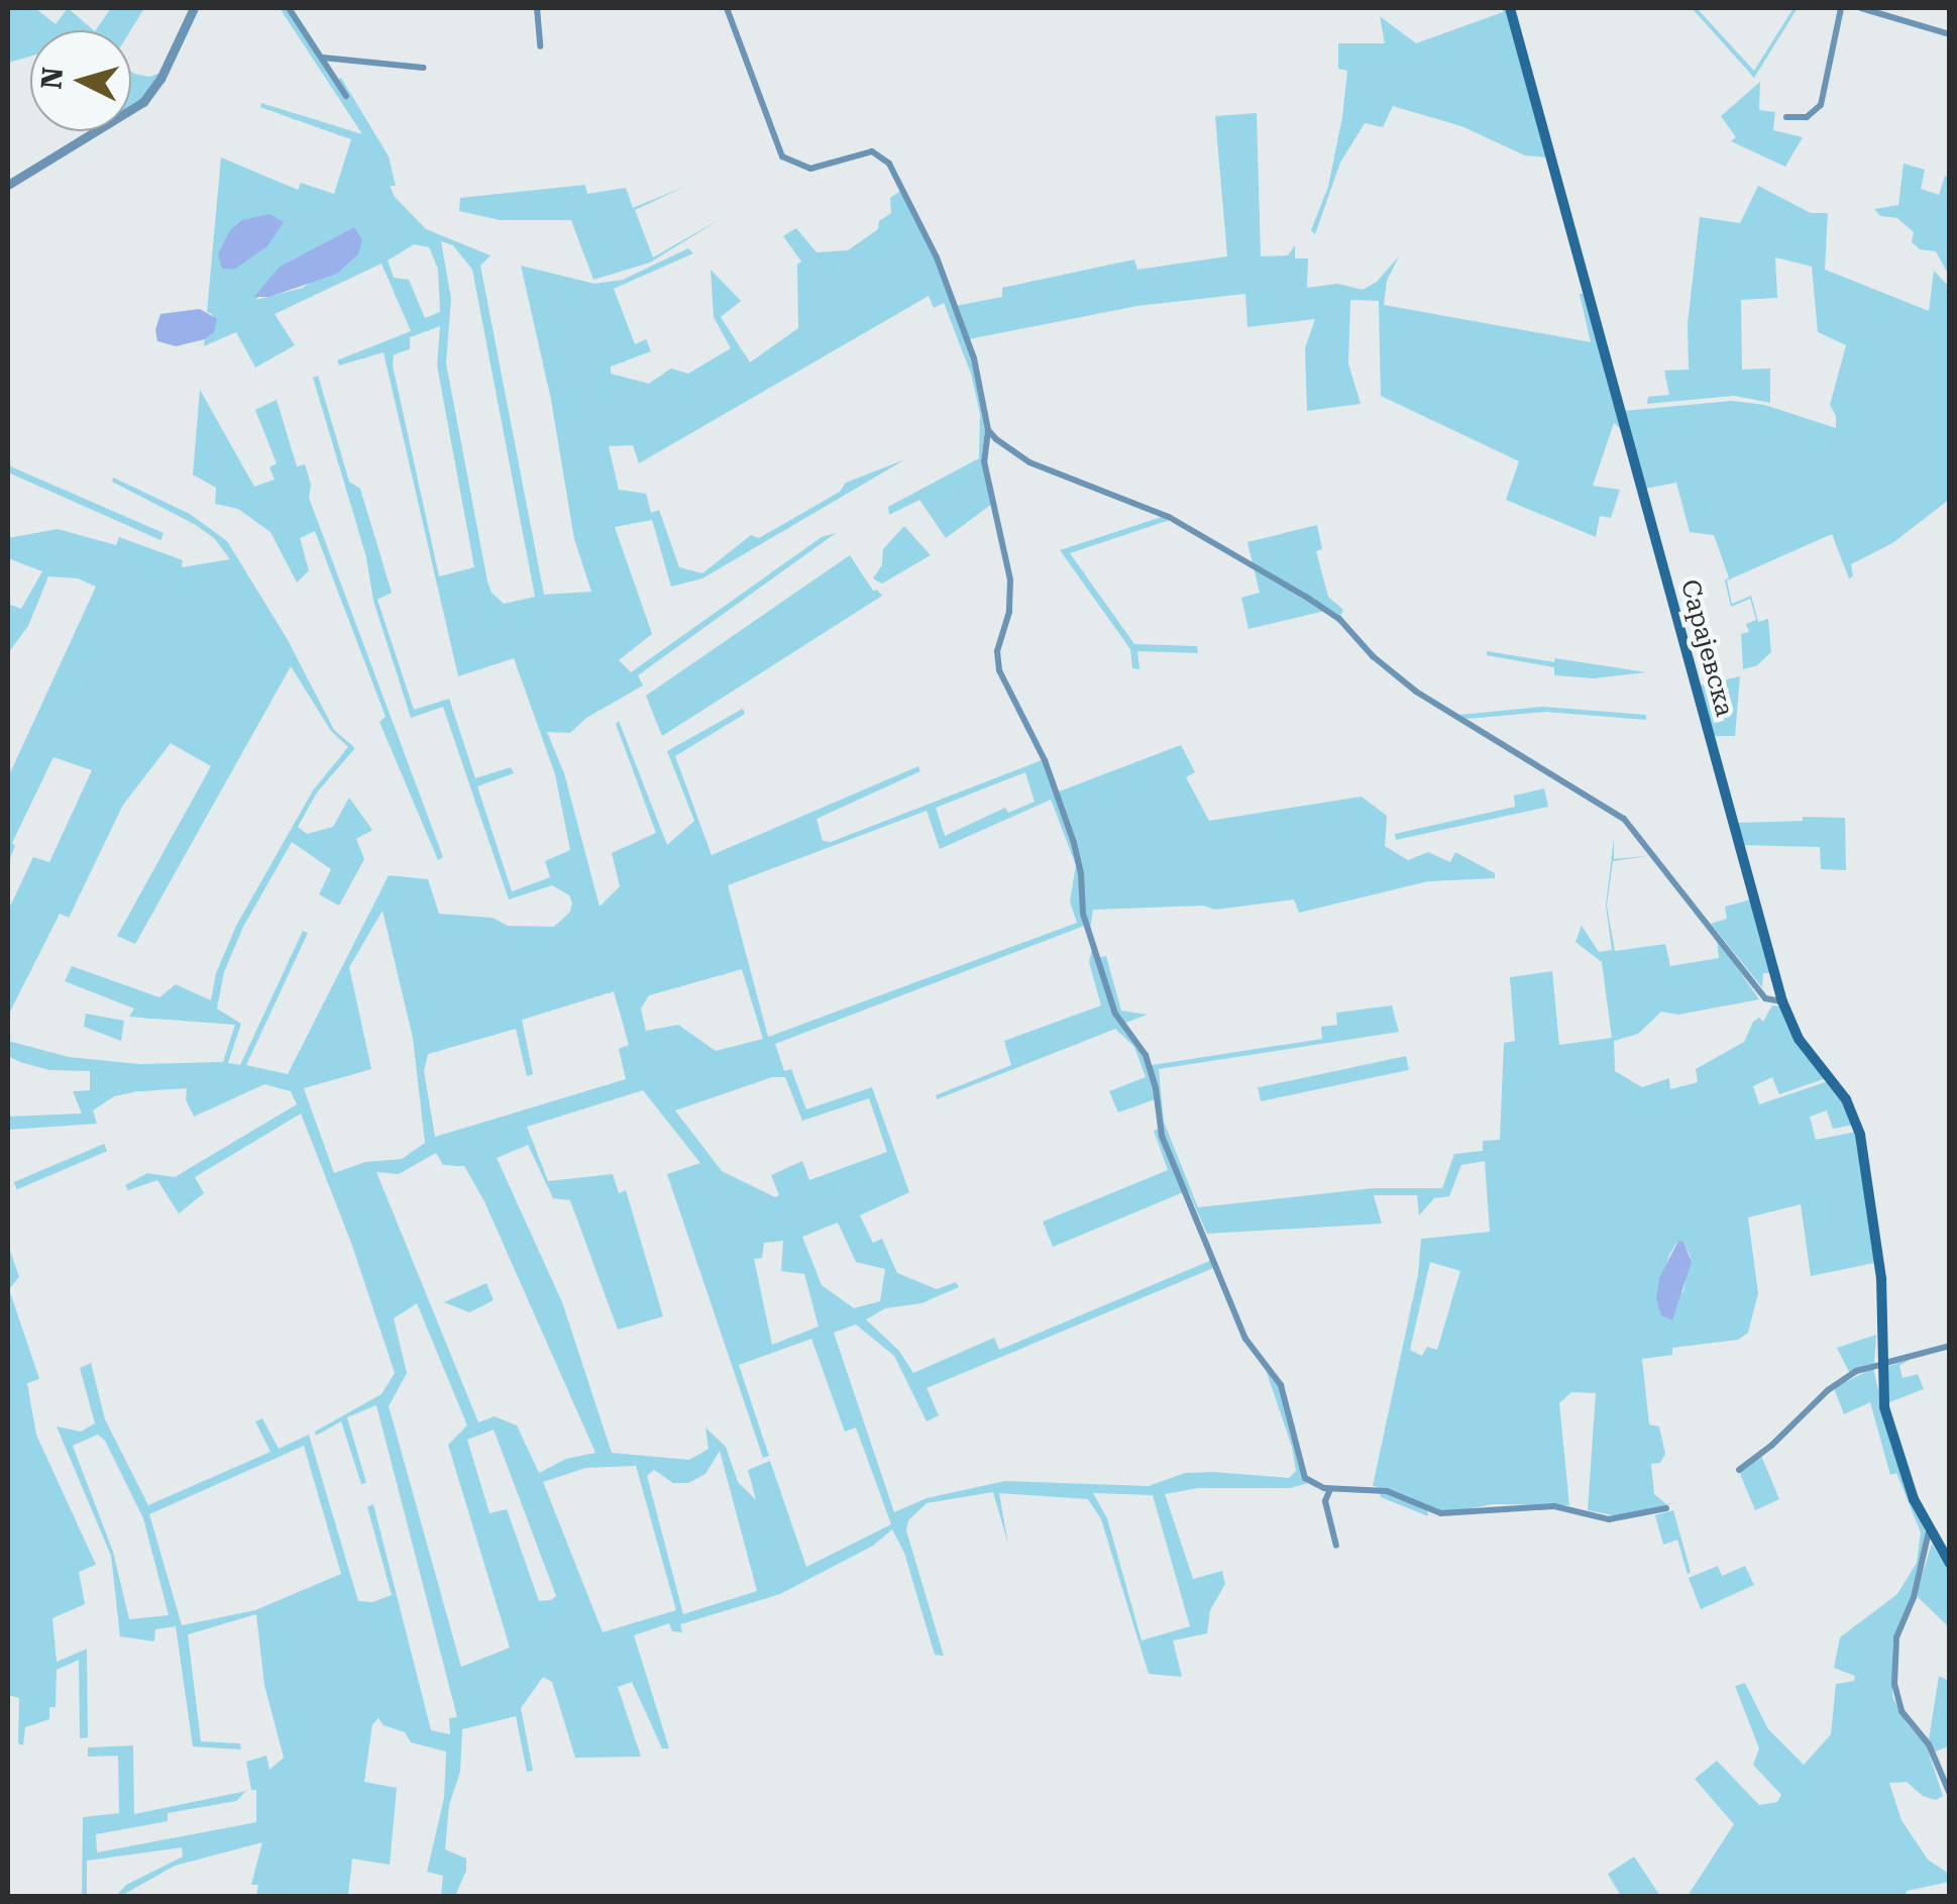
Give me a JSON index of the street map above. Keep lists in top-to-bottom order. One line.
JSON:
{"streets":{"main road":["Сарајевска"]},"north":"left"}
